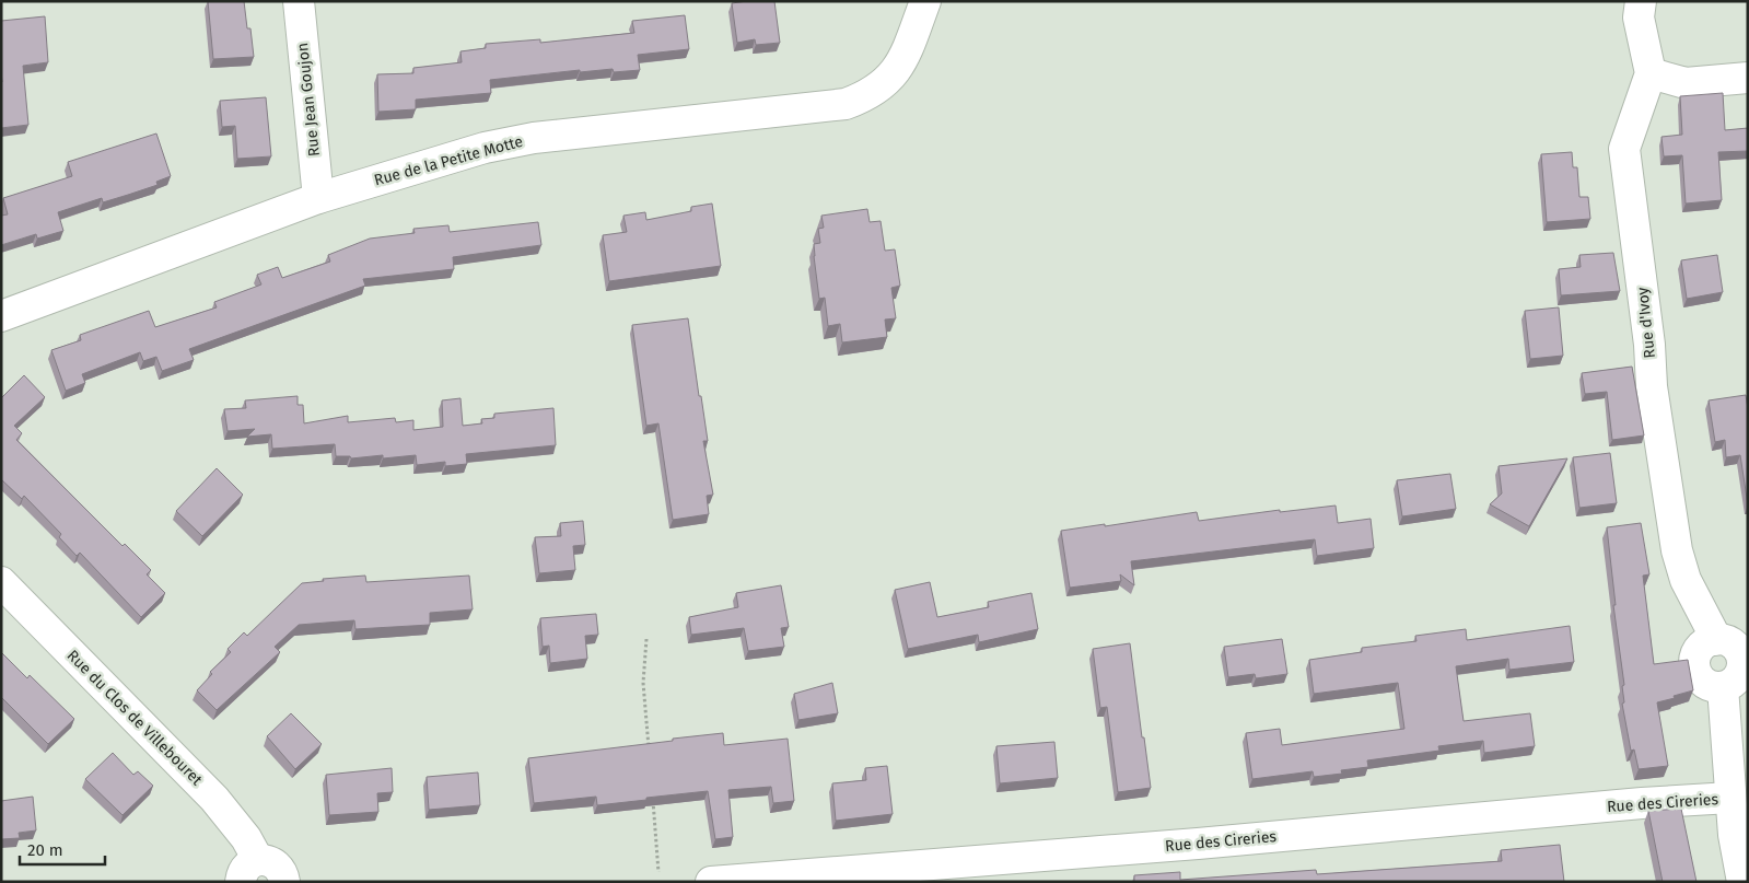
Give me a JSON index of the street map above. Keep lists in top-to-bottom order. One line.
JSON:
{"streets":{"street":["Rue Jean Goujon","Rue de la Petite Motte","Rue d'Ivoy","Rue du Clos de Villebouret","Rue des Cireries"]},"crossings":[["Rue Jean Goujon","Rue de la Petite Motte"]],"scale_bar":"20 m"}
